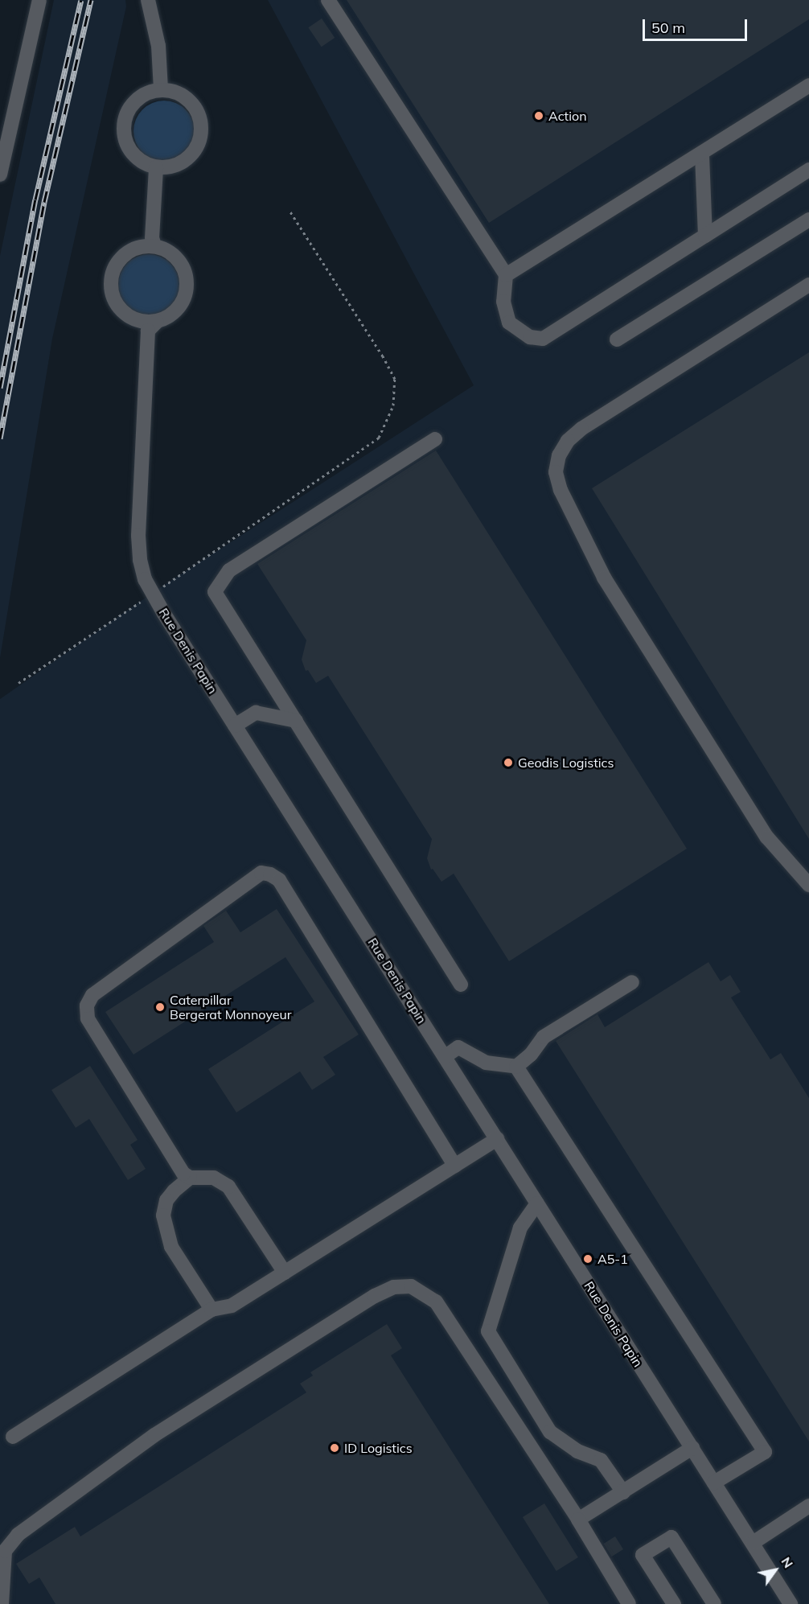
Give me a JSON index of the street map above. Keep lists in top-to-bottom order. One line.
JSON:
{"streets":{"street":["Rue Denis Papin"]},"places":["Action","Geodis Logistics","Caterpillar Bergerat Monnoyeur","A5-1","ID Logistics"],"scale_bar":"50 m","north":"top right"}
